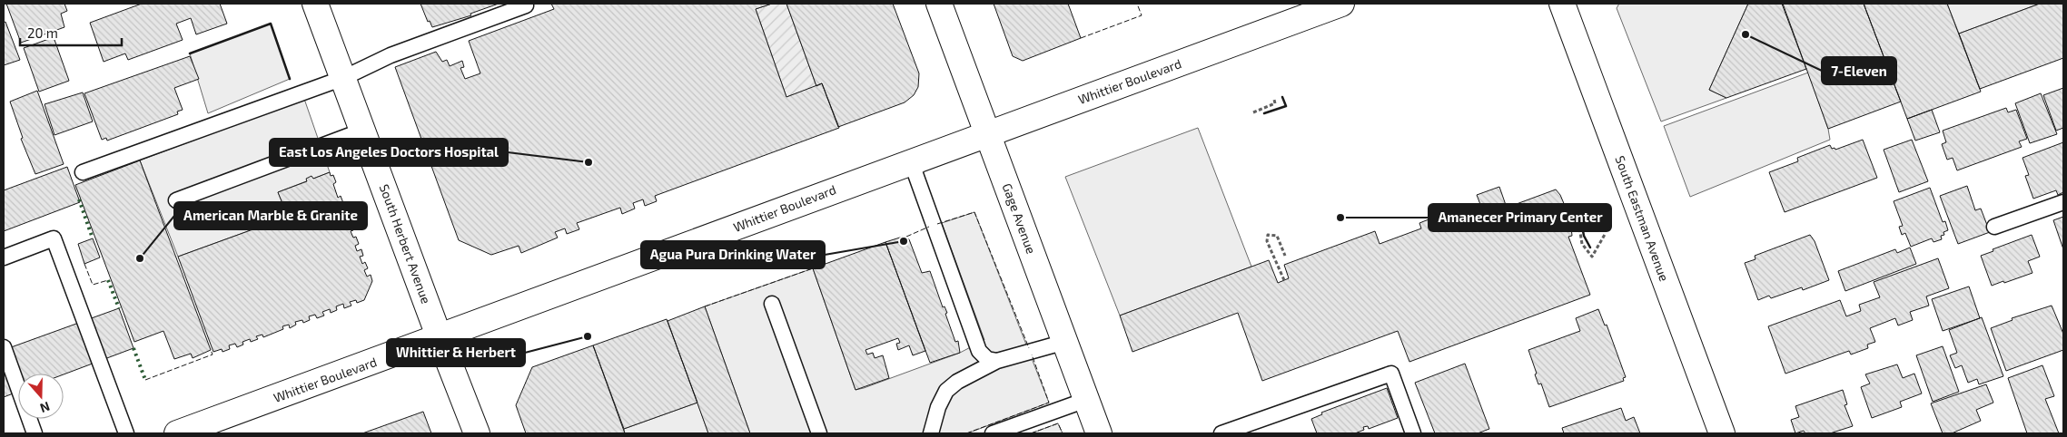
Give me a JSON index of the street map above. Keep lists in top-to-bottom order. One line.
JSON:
{"streets":{"street":["Whittier Boulevard","Gage Avenue","South Eastman Avenue","South Herbert Avenue"]},"crossings":[["Whittier Boulevard","Gage Avenue"],["Whittier Boulevard","South Herbert Avenue"]],"places":["7-Eleven","East Los Angeles Doctors Hospital","Amanecer Primary Center","Agua Pura Drinking Water","American Marble & Granite","Whittier & Herbert"],"scale_bar":"20 m","north":"bottom"}
